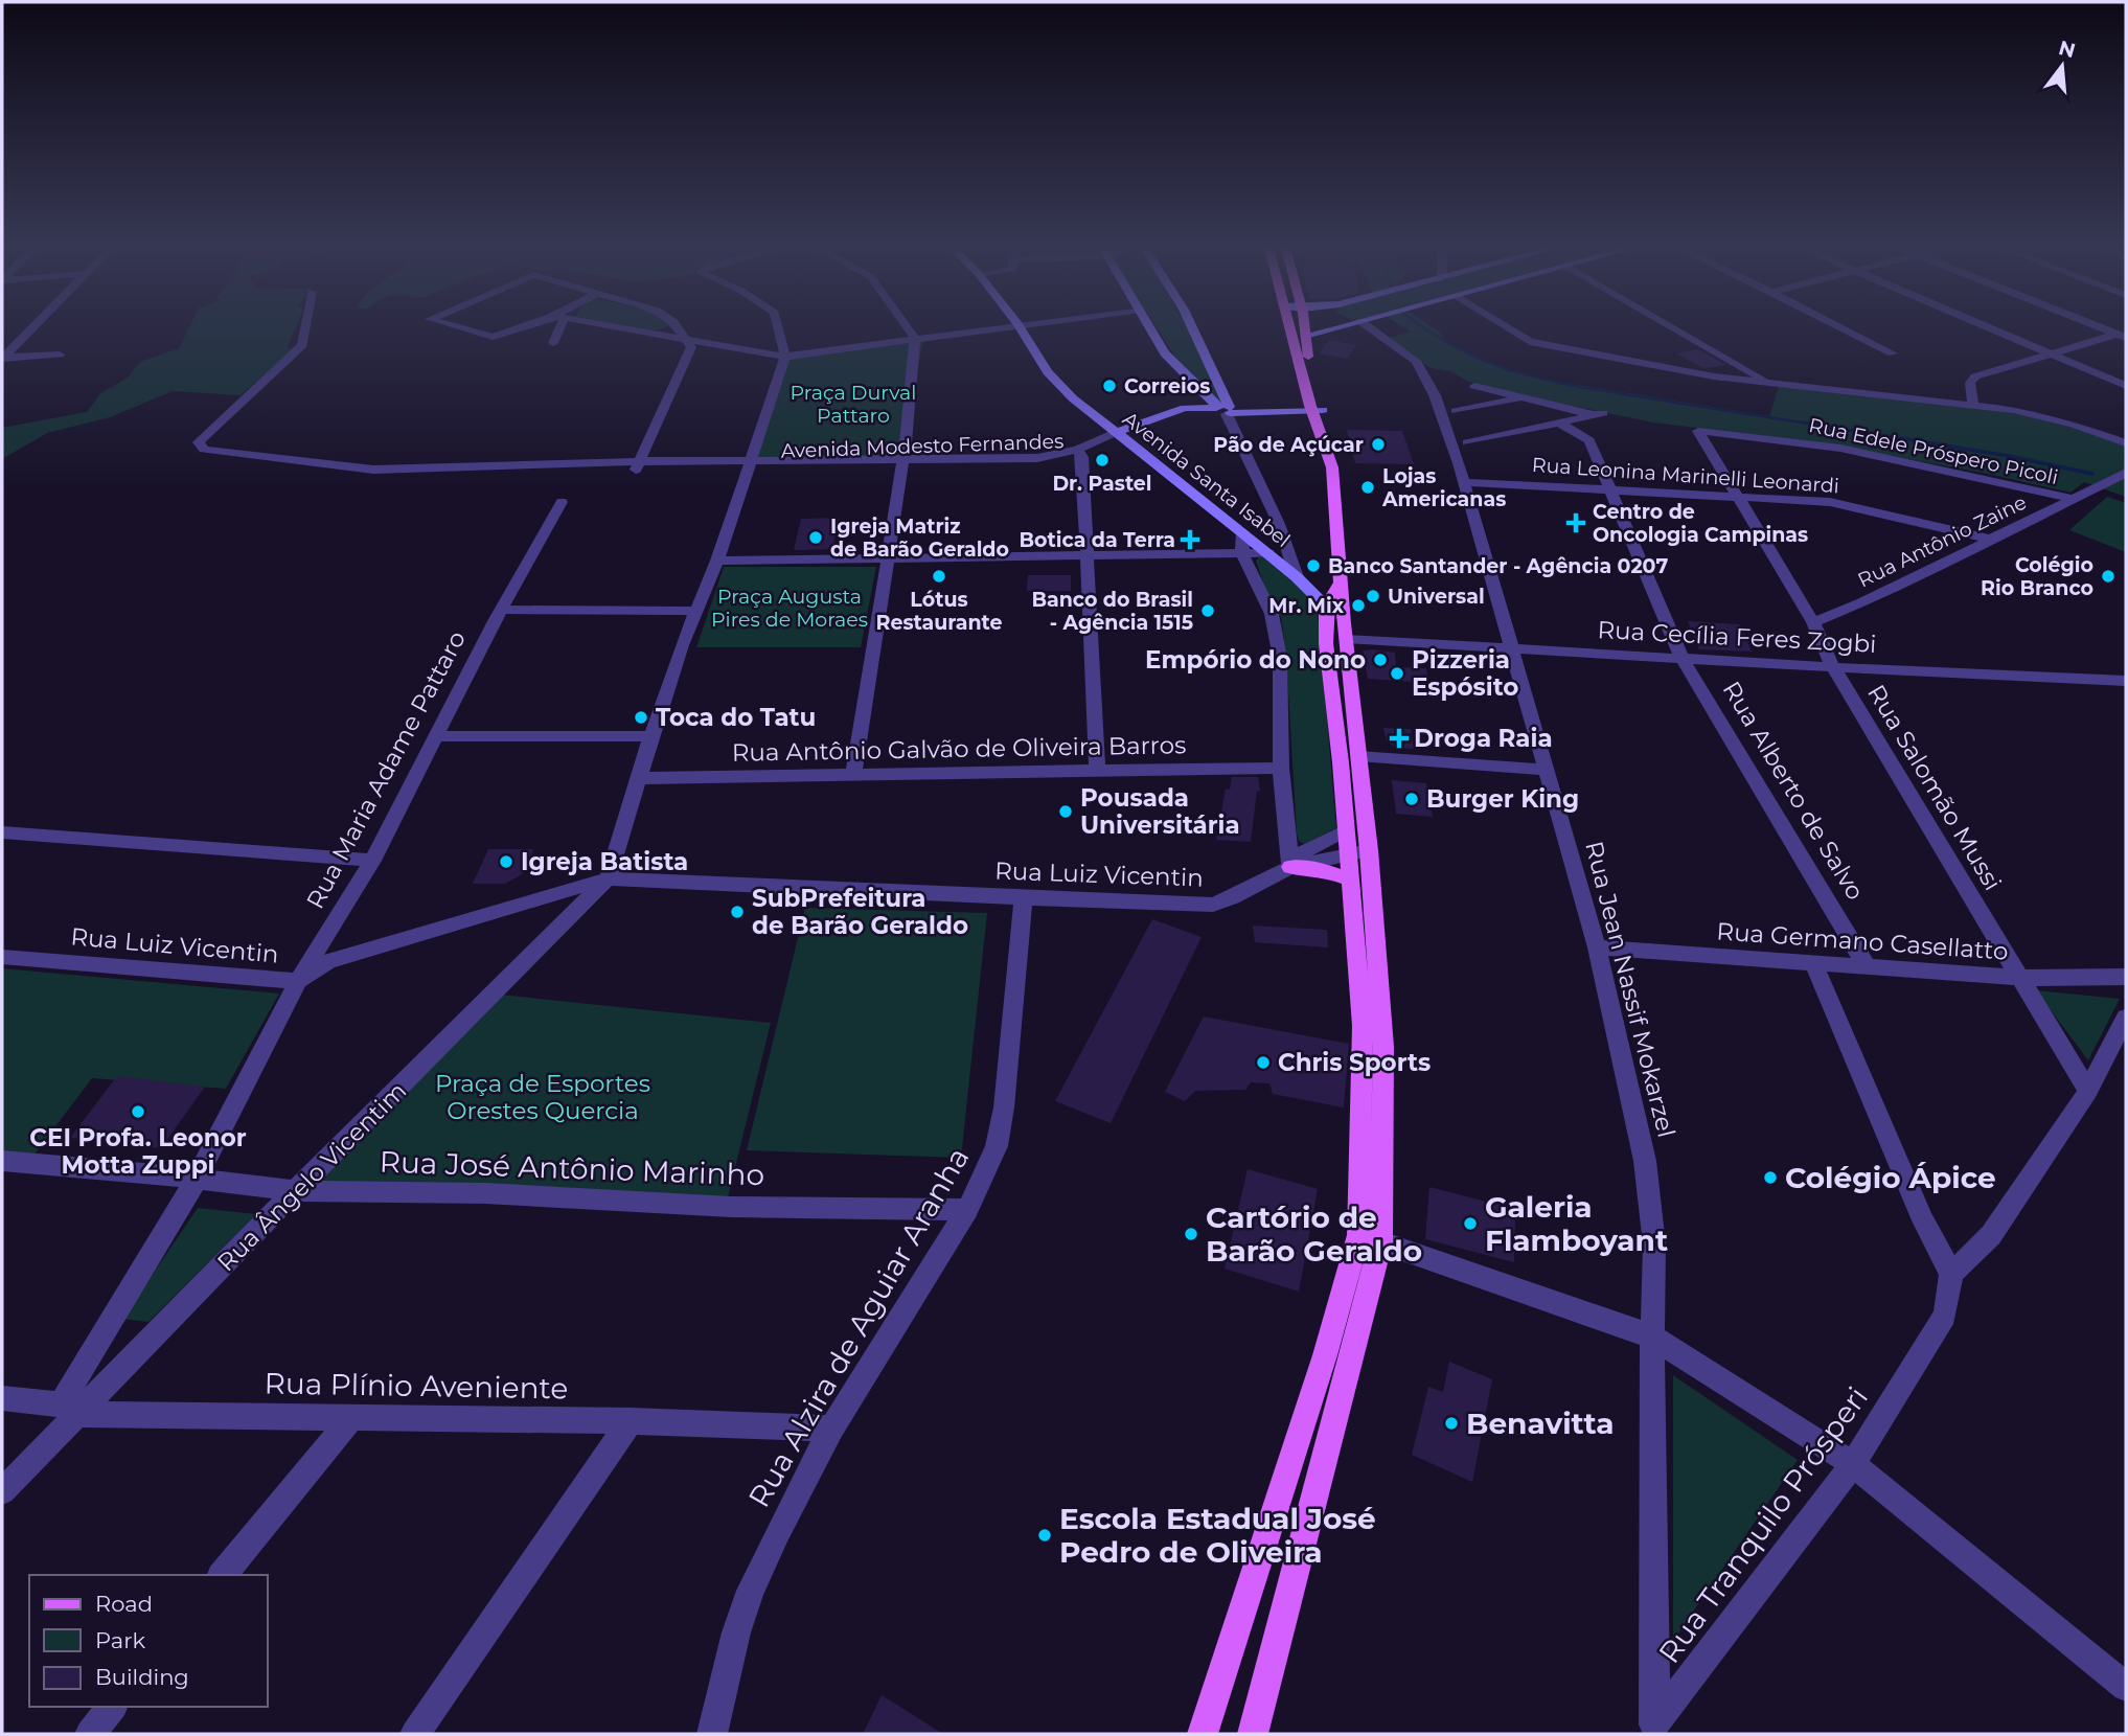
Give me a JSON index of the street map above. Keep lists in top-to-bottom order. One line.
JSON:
{"streets":{"main road":["Avenida Modesto Fernandes","Avenida Santa Isabel"],"street":["Rua Edele Próspero Picoli","Rua Leonina Marinelli Leonardi","Rua Antônio Zaine","Rua Cecília Feres Zogbi","Rua Antônio Galvão de Oliveira Barros","Rua Maria Adame Pattaro","Rua Salomão Mussi","Rua Alberto de Salvo","Rua Luiz Vicentin","Rua Germano Casellatto","Rua Jean Nassif Mokarzel","Rua José Antônio Marinho","Rua Ângelo Vicentim","Rua Alzira de Aguiar Aranha","Rua Plínio Aveniente","Rua Tranquilo Prósperi"]},"crossings":[["Avenida Modesto Fernandes","Avenida Santa Isabel"],["Avenida Modesto Fernandes","Rua Ângelo Vicentim"],["Rua Edele Próspero Picoli","Rua Antônio Zaine"],["Rua Edele Próspero Picoli","Rua Salomão Mussi"],["Rua Leonina Marinelli Leonardi","Rua Antônio Zaine"],["Rua Leonina Marinelli Leonardi","Rua Salomão Mussi"],["Rua Leonina Marinelli Leonardi","Rua Alberto de Salvo"],["Rua Leonina Marinelli Leonardi","Rua Jean Nassif Mokarzel"],["Rua Antônio Zaine","Rua Salomão Mussi"],["Rua Cecília Feres Zogbi","Rua Salomão Mussi"],["Rua Cecília Feres Zogbi","Rua Alberto de Salvo"],["Rua Cecília Feres Zogbi","Rua Jean Nassif Mokarzel"],["Rua Antônio Galvão de Oliveira Barros","Rua Ângelo Vicentim"],["Rua Maria Adame Pattaro","Rua Luiz Vicentin"],["Rua Maria Adame Pattaro","Rua José Antônio Marinho"],["Rua Maria Adame Pattaro","Rua Ângelo Vicentim"],["Rua Maria Adame Pattaro","Rua Plínio Aveniente"],["Rua Salomão Mussi","Rua Germano Casellatto"],["Rua Alberto de Salvo","Rua Germano Casellatto"],["Rua Luiz Vicentin","Rua Ângelo Vicentim"],["Rua Luiz Vicentin","Rua Alzira de Aguiar Aranha"],["Rua Germano Casellatto","Rua Jean Nassif Mokarzel"],["Rua Jean Nassif Mokarzel","Rua Tranquilo Prósperi"],["Rua José Antônio Marinho","Rua Ângelo Vicentim"],["Rua José Antônio Marinho","Rua Alzira de Aguiar Aranha"],["Rua Ângelo Vicentim","Rua Plínio Aveniente"],["Rua Alzira de Aguiar Aranha","Rua Plínio Aveniente"]],"parks":["Praça Durval Pattaro","Praça Augusta Pires de Moraes","Praça de Esportes Orestes Quercia"],"places":{"other":["Correios","Pão de Açúcar","Dr. Pastel","Lojas Americanas","Igreja Matriz de Barão Geraldo","Banco Santander - Agência 0207","Lótus Restaurante","Colégio Rio Branco","Universal","Mr. Mix","Banco do Brasil - Agência 1515","Empório do Nono","Pizzeria Espósito","Toca do Tatu","Burger King","Pousada Universitária","Igreja Batista","SubPrefeitura de Barão Geraldo","Chris Sports","CEI Profa. Leonor Motta Zuppi","Colégio Ápice","Galeria Flamboyant","Cartório de Barão Geraldo","Benavitta","Escola Estadual José Pedro de Oliveira"],"health":["Centro de Oncologia Campinas","Botica da Terra","Droga Raia"]},"legend":["Road","Park","Building"],"north":"top"}
